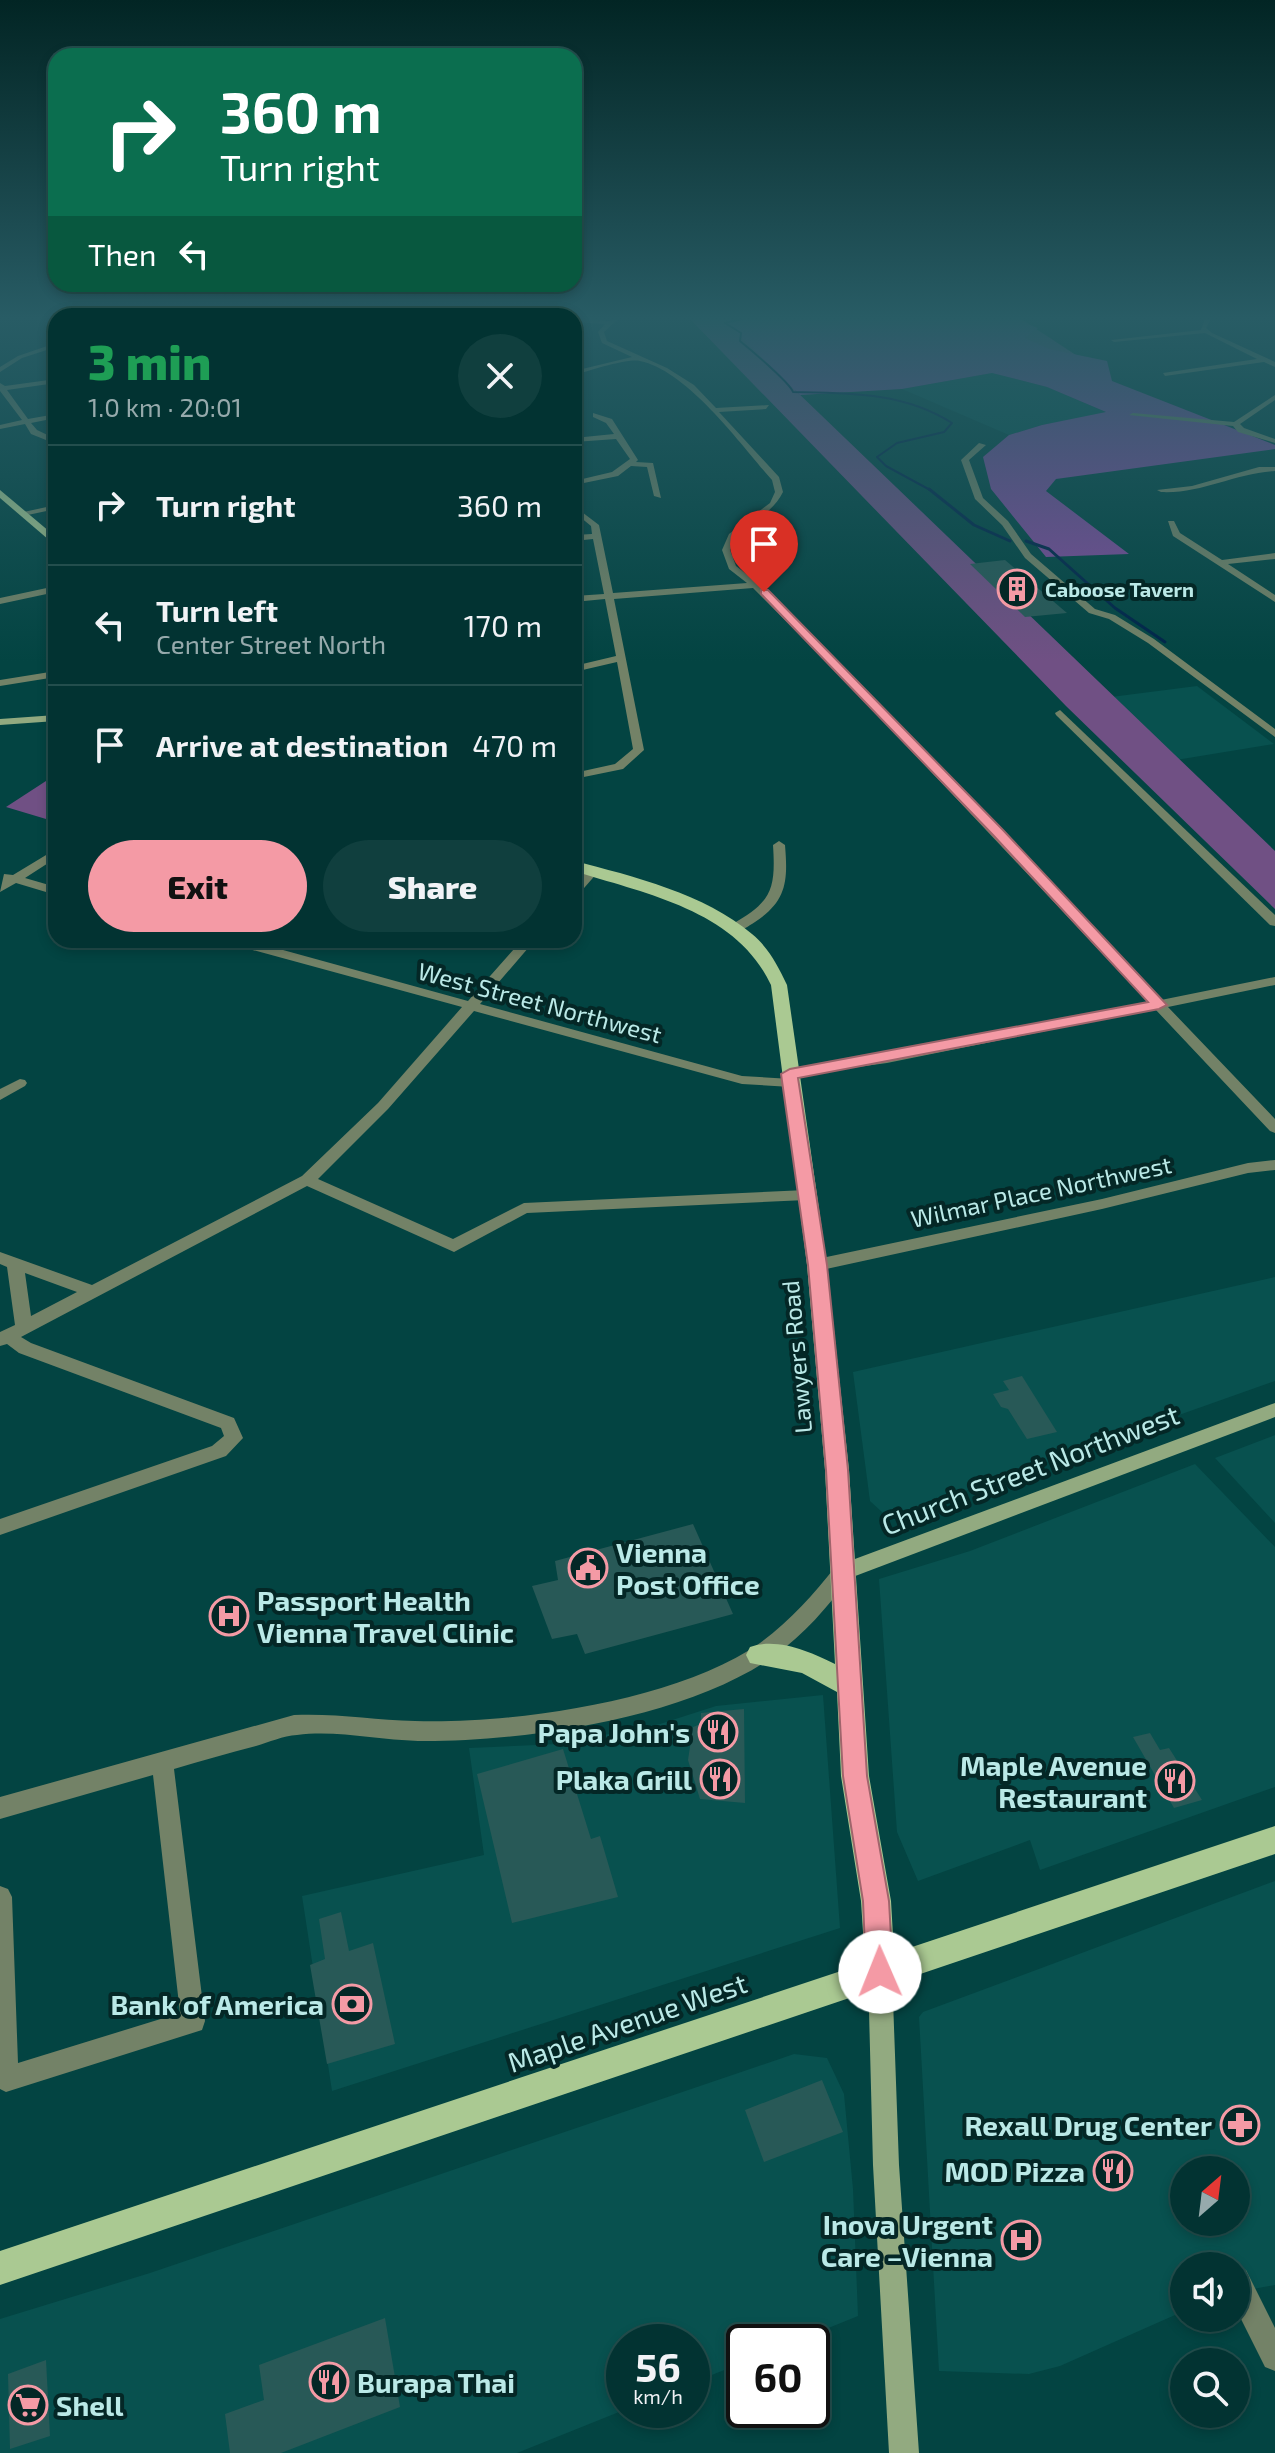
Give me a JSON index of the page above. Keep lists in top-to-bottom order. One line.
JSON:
{"streets":{"main road":["Lawyers Road","Maple Avenue West"],"street":["West Street Northwest","Wilmar Place Northwest","Church Street Northwest"]},"crossings":[["West Street Northwest","Lawyers Road"],["Wilmar Place Northwest","Lawyers Road"],["Lawyers Road","Church Street Northwest"],["Lawyers Road","Maple Avenue West"]],"places":{"building":["Caboose Tavern"],"public building":["Vienna Post Office"],"hospital":["Passport Health Vienna Travel Clinic","Inova Urgent Care –Vienna"],"restaurant":["Papa John's","Plaka Grill","Maple Avenue Restaurant","MOD Pizza","Burapa Thai"],"bank":["Bank of America"],"pharmacy":["Rexall Drug Center"],"supermarket":["Shell"]},"north":"top right","page":{"turn":["360 m","Turn right"],"then":"Then","heading":["3 min","1.0 km · 20:01"],"list":[{"name":"Turn right","value":"360 m"},{"name":"Turn left","note":"Center Street North","value":"170 m"},{"name":"Arrive at destination","value":"470 m"}],"buttons":["Exit","Share"],"speed":"56 km/h","limit":"60"}}
